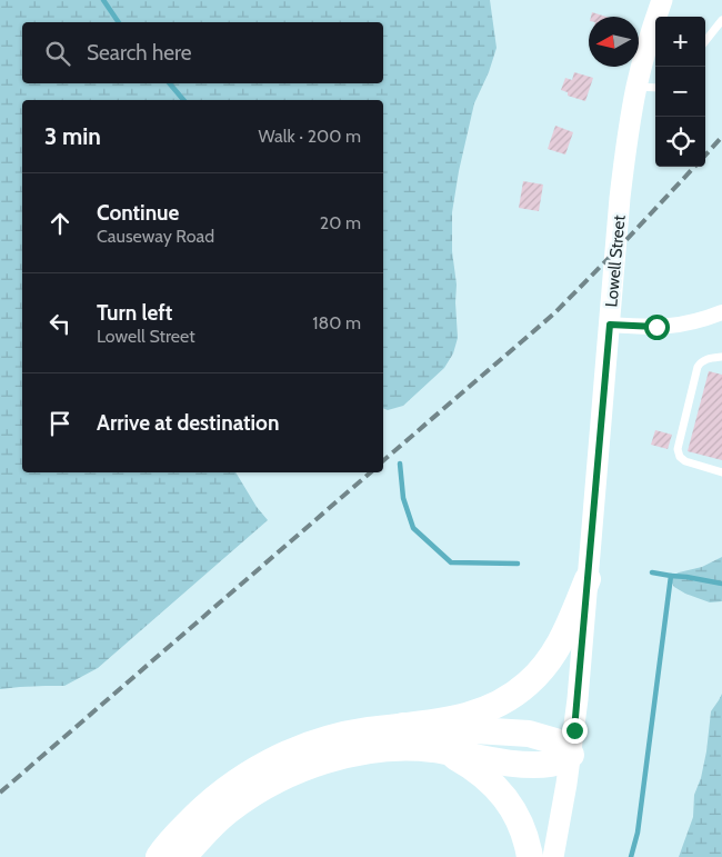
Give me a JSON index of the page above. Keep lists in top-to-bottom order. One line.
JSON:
{"streets":{"main road":["Lowell Street"]},"north":"left","page":{"map_buttons":["+","−"],"search":"Search here","heading":["3 min","Walk · 200 m"],"list":[["Continue","Causeway Road","20 m"],["Turn left","Lowell Street","180 m"],"Arrive at destination"]}}
